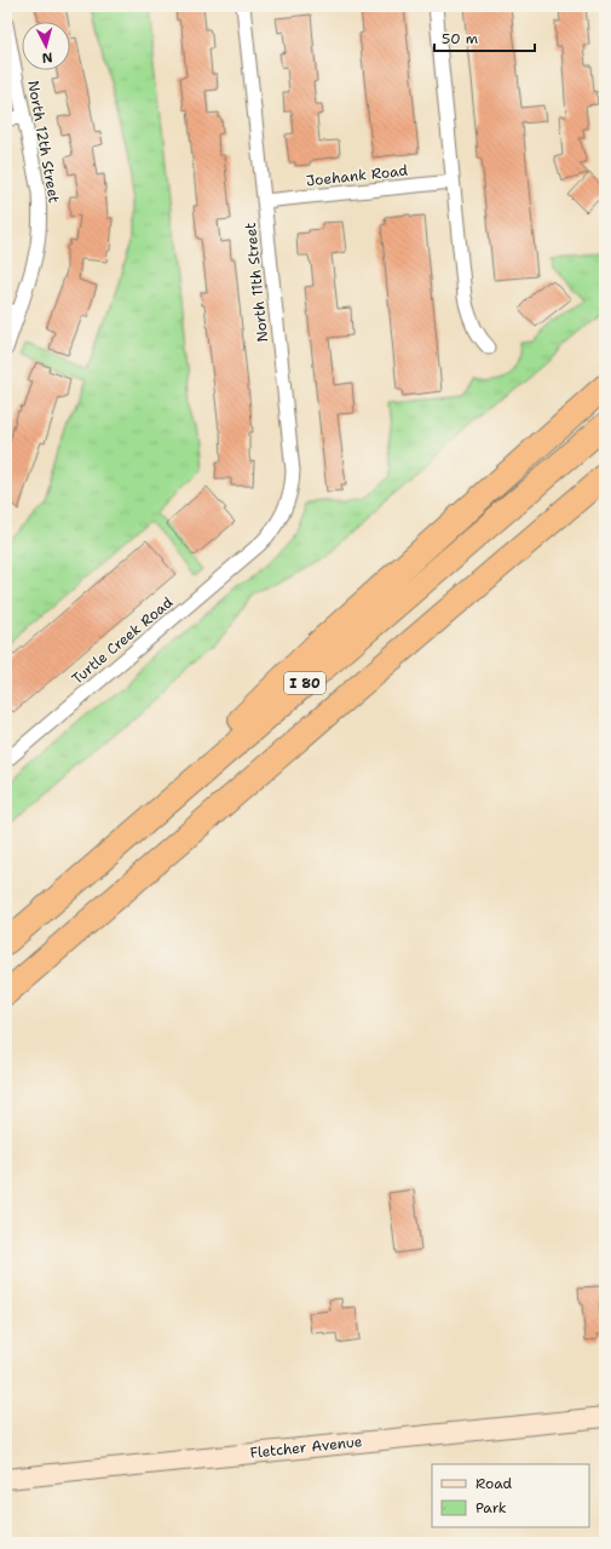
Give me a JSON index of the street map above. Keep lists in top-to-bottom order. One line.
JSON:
{"streets":{"highway":["I 80"],"street":["North 12th Street","Joehank Road","North 11th Street","Turtle Creek Road","Fletcher Avenue"]},"crossings":[["Joehank Road","North 11th Street"],["North 11th Street","Turtle Creek Road"]],"legend":["Road","Park"],"scale_bar":"50 m","north":"bottom"}
